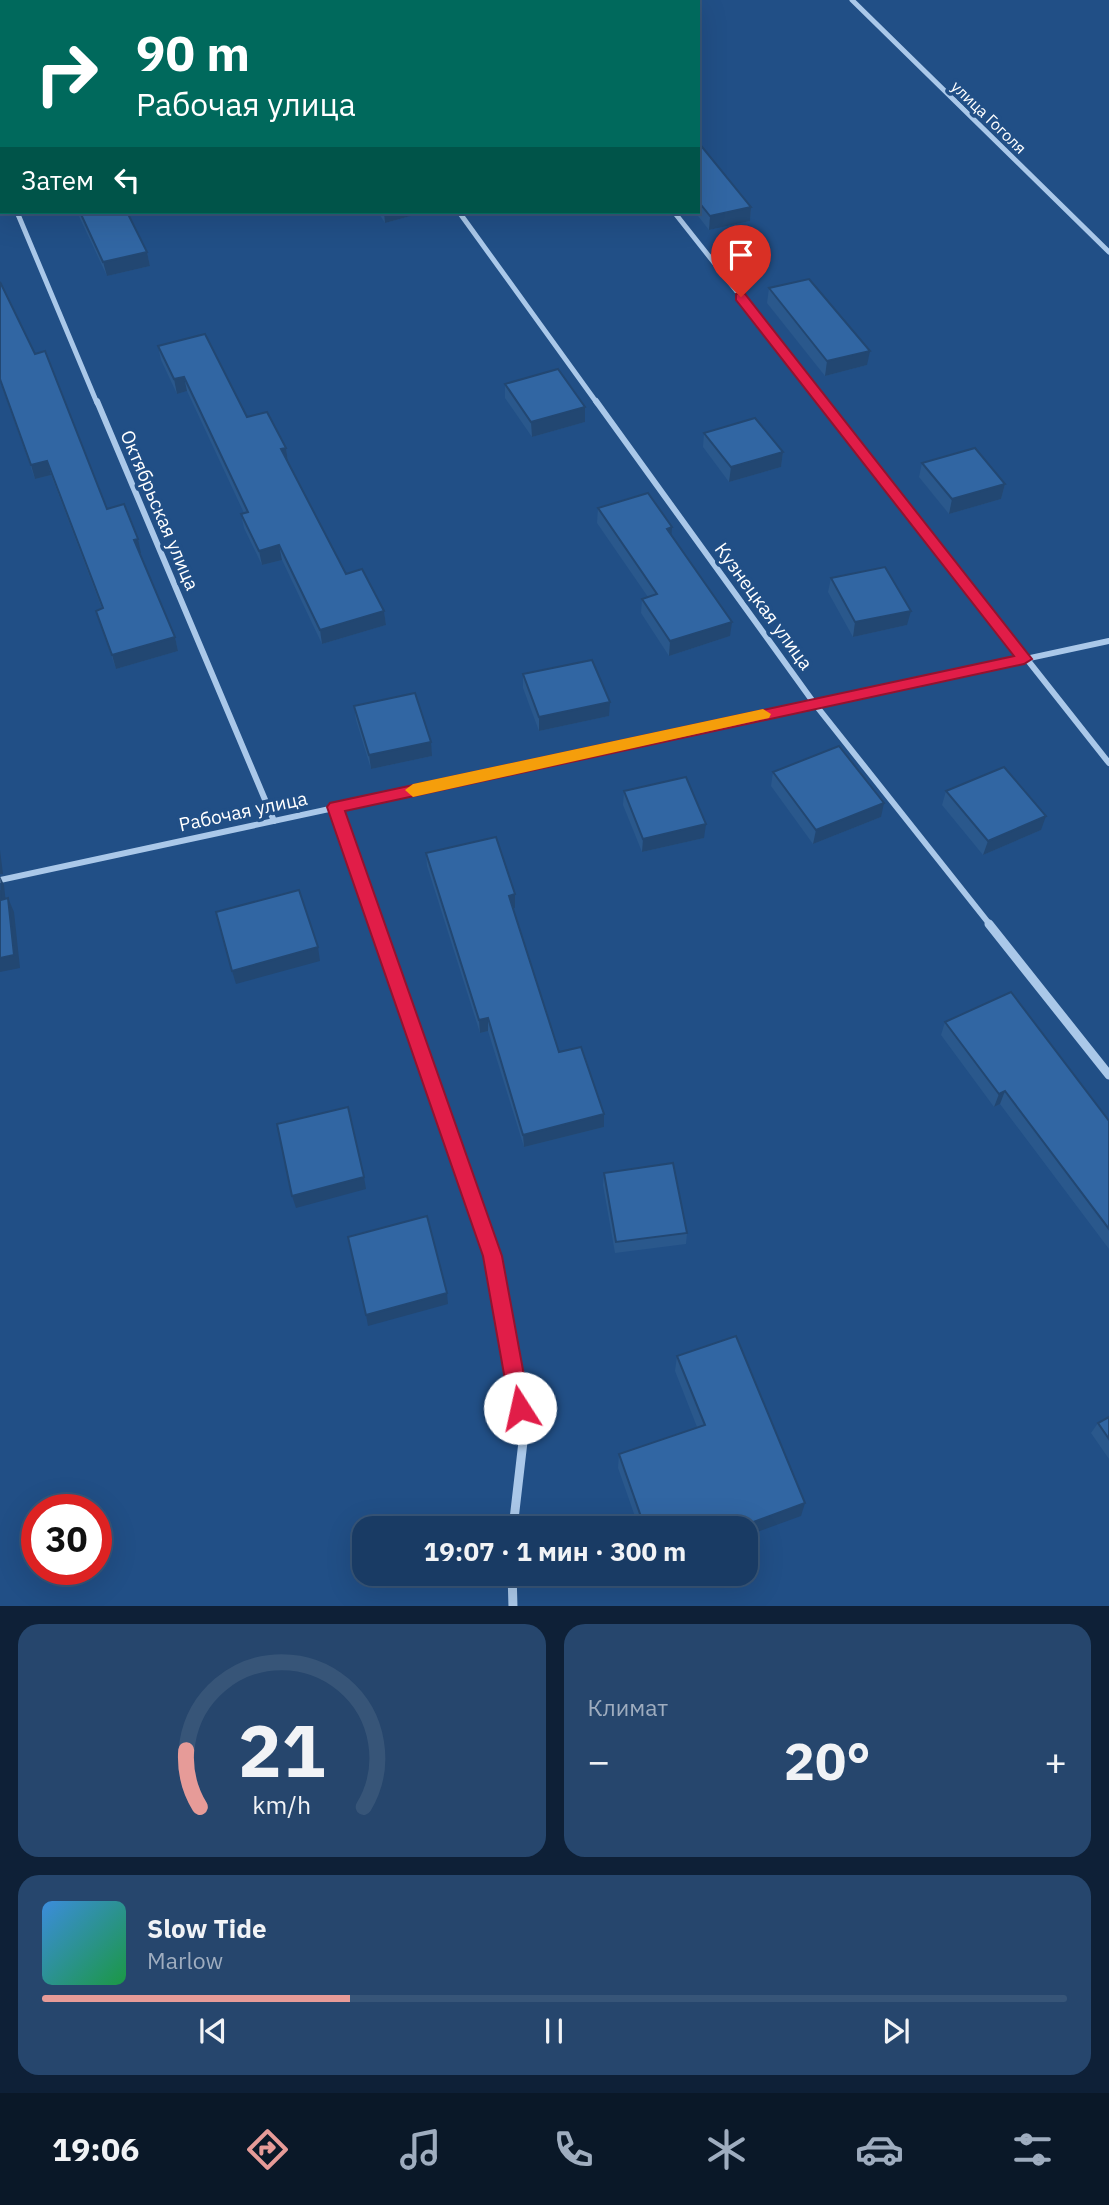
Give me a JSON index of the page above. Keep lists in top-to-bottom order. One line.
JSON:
{"streets":{"street":["улица Гоголя","Октябрьская улица","Кузнецкая улица","Рабочая улица"]},"crossings":[["Октябрьская улица","Рабочая улица"],["Кузнецкая улица","Рабочая улица"]],"page":{"turn":["90 m","Рабочая улица"],"then":"Затем","limit":"30","trip":"19:07 · 1 мин · 300 m","tile":"Климат","heat":["−","20°","+"],"song":["Slow Tide","Marlow"],"tabs":"19:06","gauge":["21","km/h"]}}
